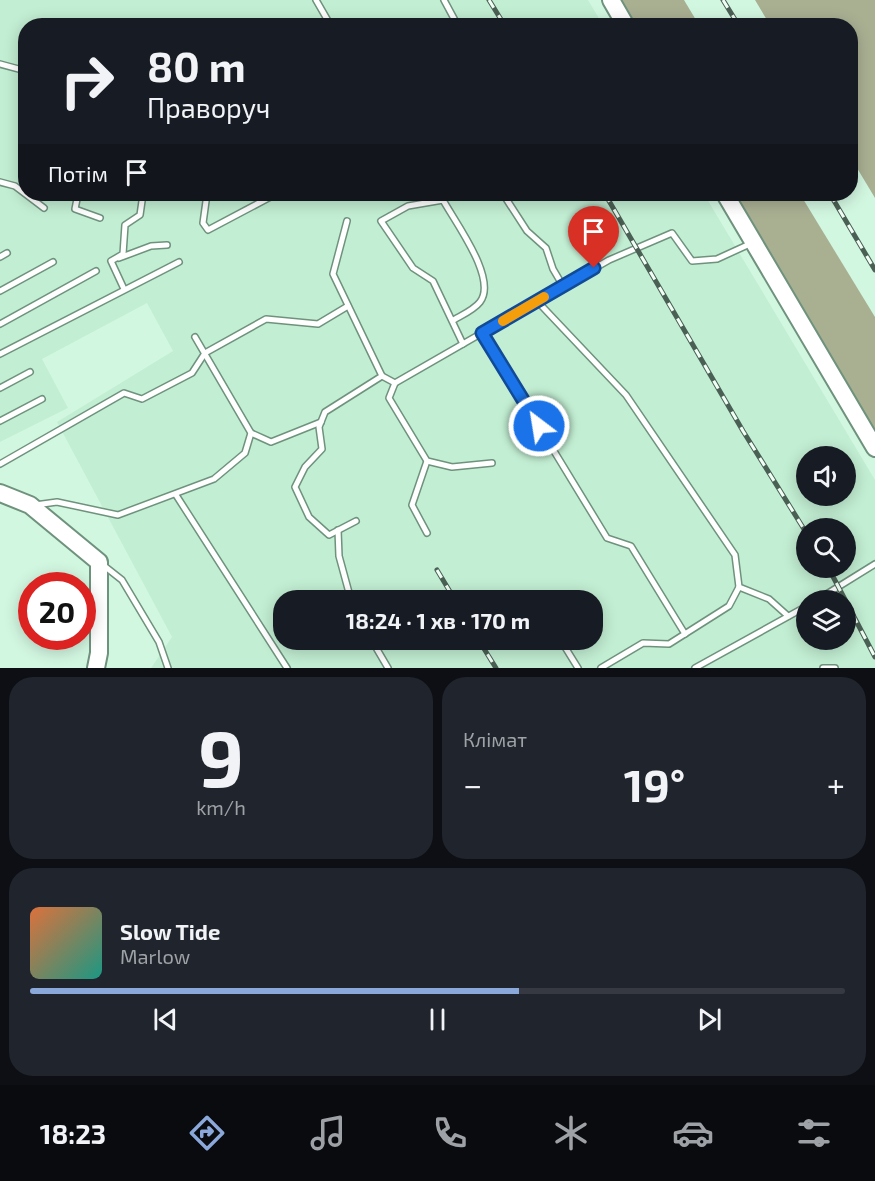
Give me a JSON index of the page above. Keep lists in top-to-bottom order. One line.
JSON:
{"page":{"turn":["80 m","Праворуч"],"then":"Потім","limit":"20","trip":"18:24 · 1 хв · 170 m","tile":[["9","km/h"],"Клімат"],"heat":["−","19°","+"],"song":["Slow Tide","Marlow"],"tabs":"18:23"}}
